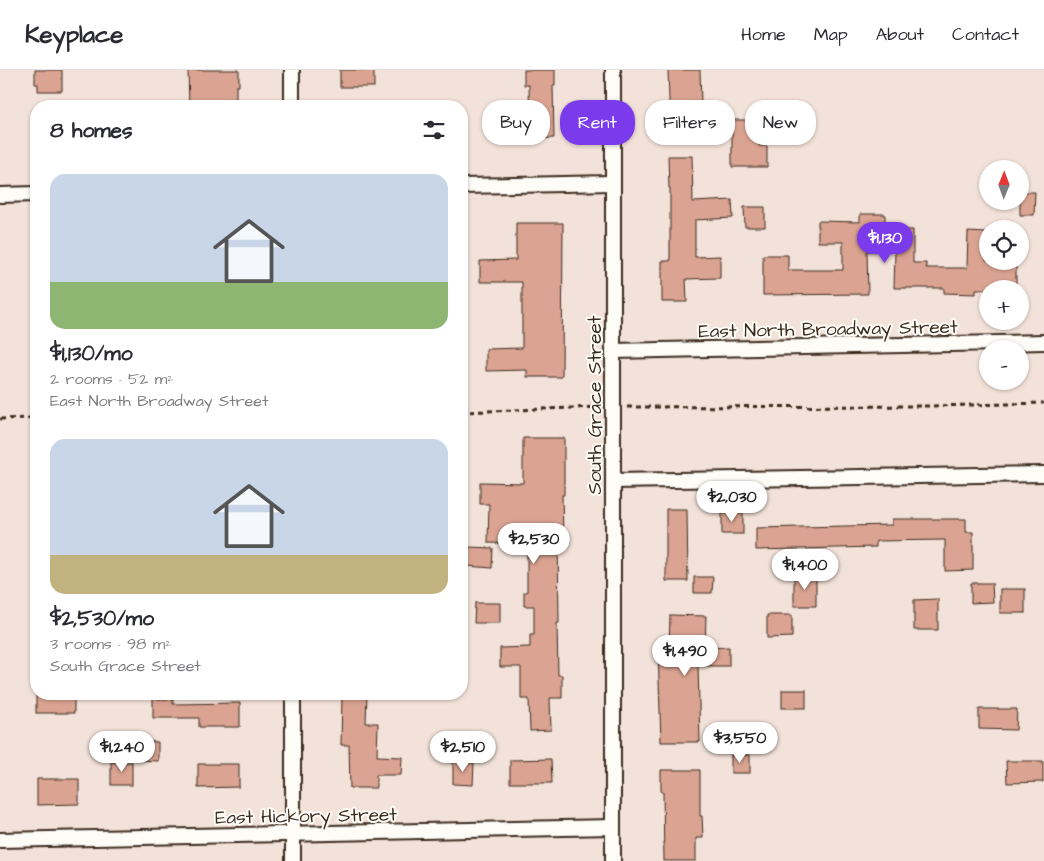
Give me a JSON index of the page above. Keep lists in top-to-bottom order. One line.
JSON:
{"streets":{"street":["East North Broadway Street","South Grace Street","East Hickory Street"]},"crossings":[["East North Broadway Street","South Grace Street"],["South Grace Street","East Hickory Street"]],"north":"top","page":{"header":"Keyplace","nav":["Home","Map","About","Contact"],"chip":["Buy","Rent","Filters","New"],"heading":"8 homes","map_buttons":["+","−"],"list":[{"name":"$1,130/mo","note":"2 rooms · 52 m² · East North Broadway Street"},{"name":"$2,530/mo","note":"3 rooms · 98 m² · South Grace Street"}],"price":["$1,130","$2,030","$2,530","$1,400","$1,490","$3,550","$1,240","$2,510"]}}
